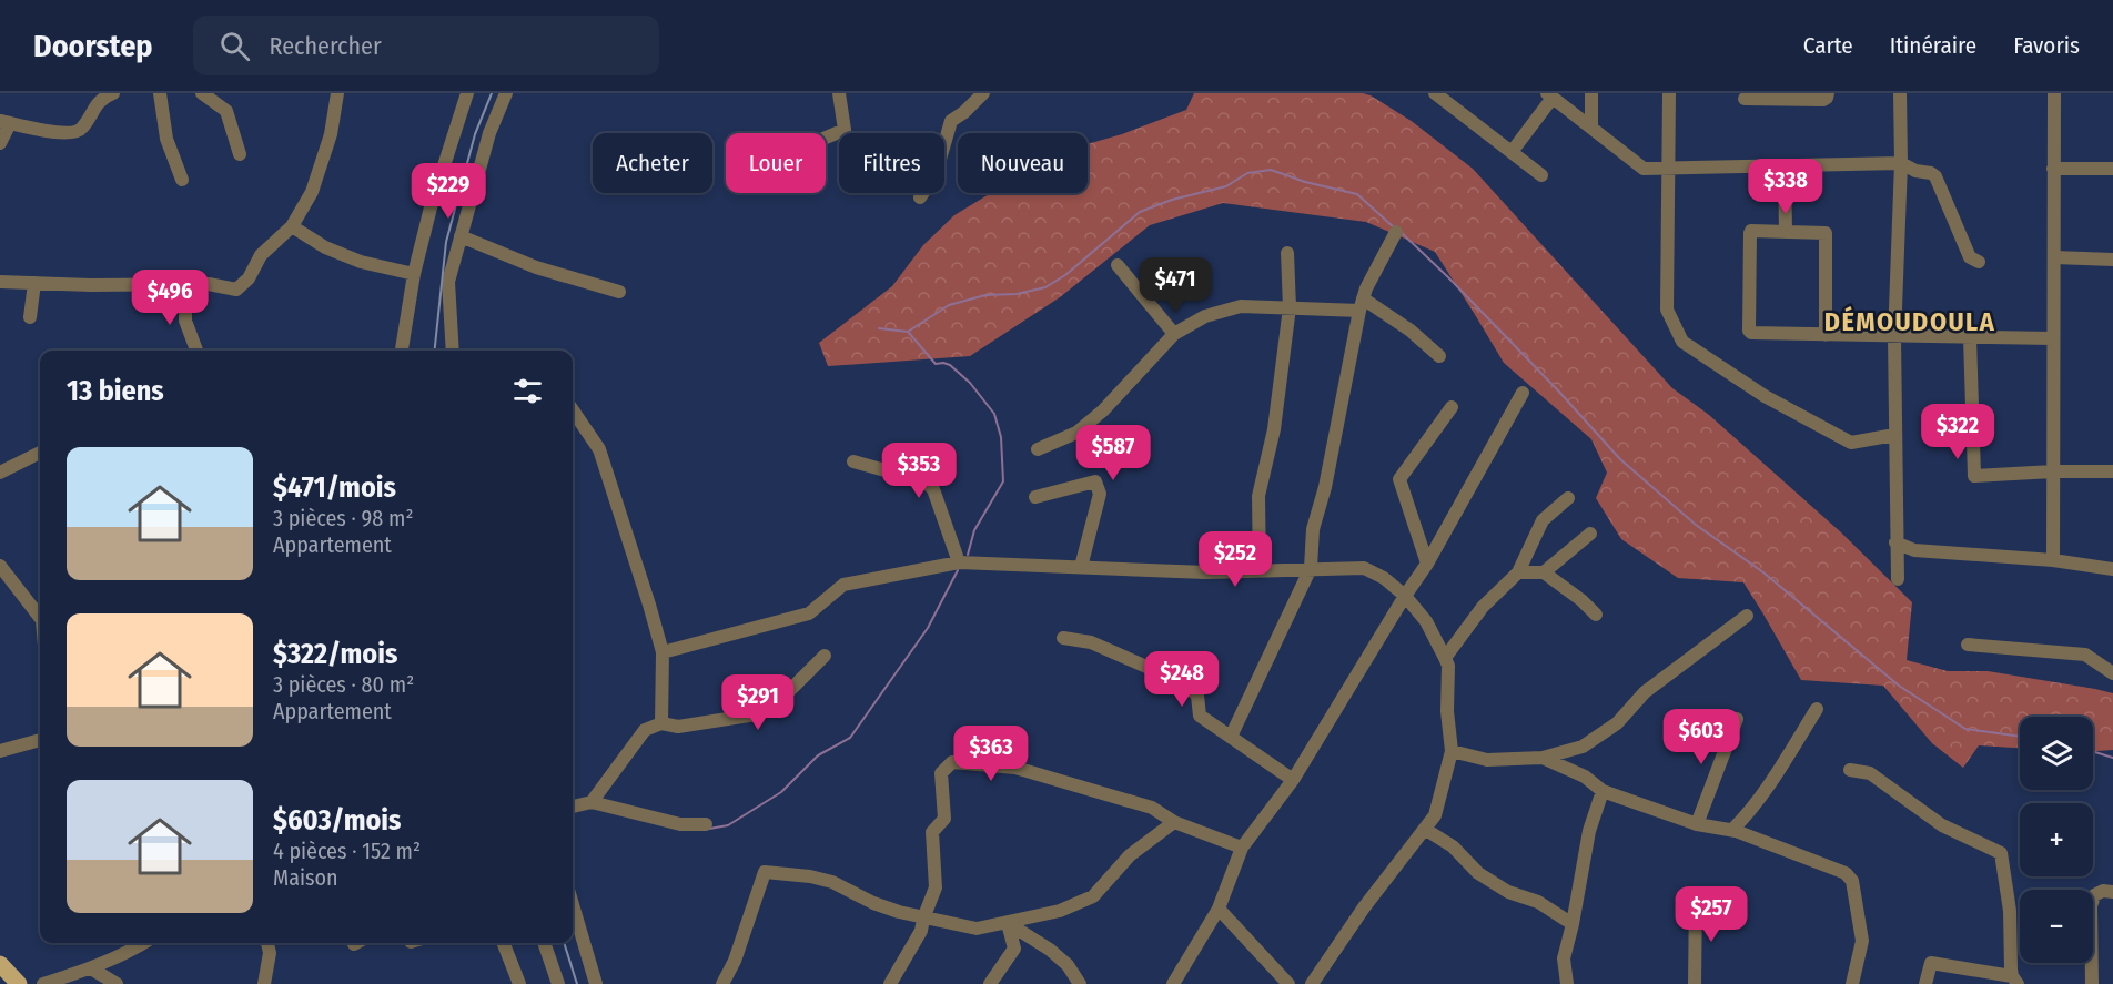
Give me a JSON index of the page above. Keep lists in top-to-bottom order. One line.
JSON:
{"districts":["DÉMOUDOULA"],"page":{"header":"Doorstep","search":"Rechercher","nav":["Carte","Itinéraire","Favoris"],"chip":["Acheter","Louer","Filtres","Nouveau"],"price":["$338","$229","$471","$496","$322","$587","$353","$252","$248","$291","$603","$363","$257"],"heading":"13 biens","list":[{"name":"$471/mois","note":"3 pièces · 98 m² · Appartement"},{"name":"$322/mois","note":"3 pièces · 80 m² · Appartement"},{"name":"$603/mois","note":"4 pièces · 152 m² · Maison"}],"map_buttons":["+","−"]}}
